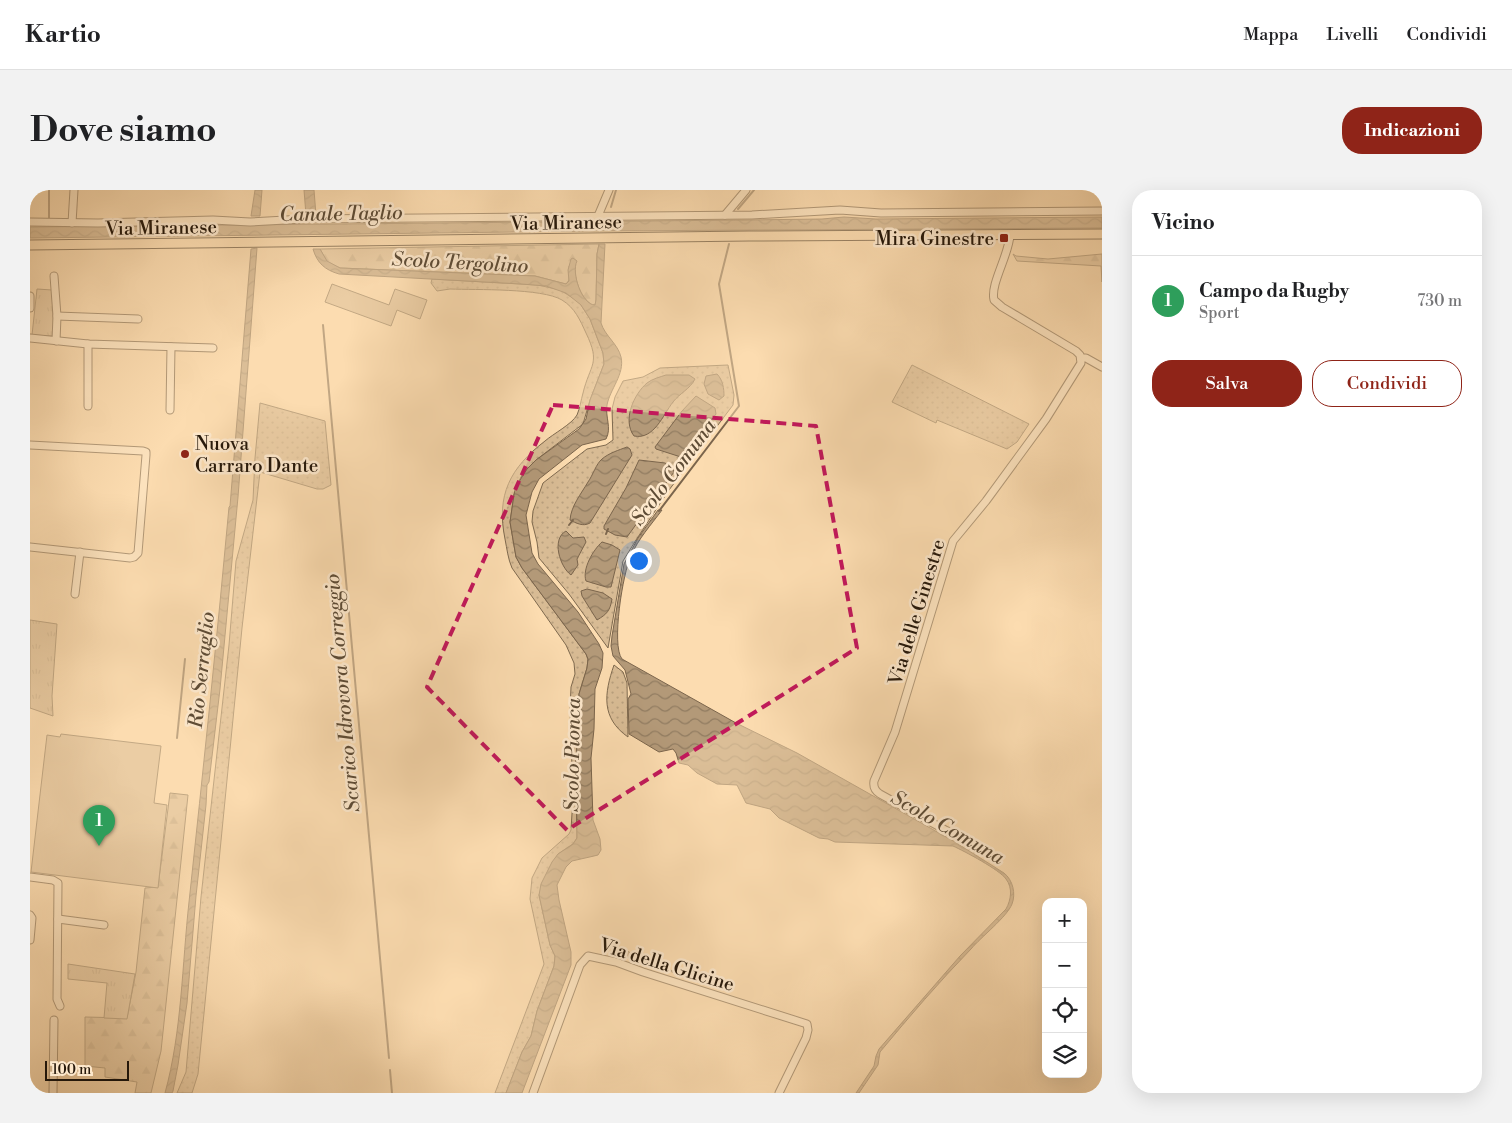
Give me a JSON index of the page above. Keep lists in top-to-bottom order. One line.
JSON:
{"streets":{"main road":["Via Miranese"],"street":["Via delle Ginestre","Via della Glicine"]},"water":["Canale Taglio","Scolo Tergolino","Scolo Comuna","Rio Serraglio","Scarico Idrovora Correggio","Scolo Pionca"],"places":{"transit":["Mira Ginestre"],"other":["Nuova Carraro Dante"]},"scale_bar":"100 m","page":{"header":"Kartio","nav":["Mappa","Livelli","Condividi"],"buttons":["Indicazioni",["Salva","Condividi"]],"title":"Dove siamo","heading":"Vicino","list":[{"mark":"1","name":"Campo da Rugby","note":"Sport","value":"730 m"}],"pins":"1","map_buttons":["+","−"],"scale":"100 m"}}
